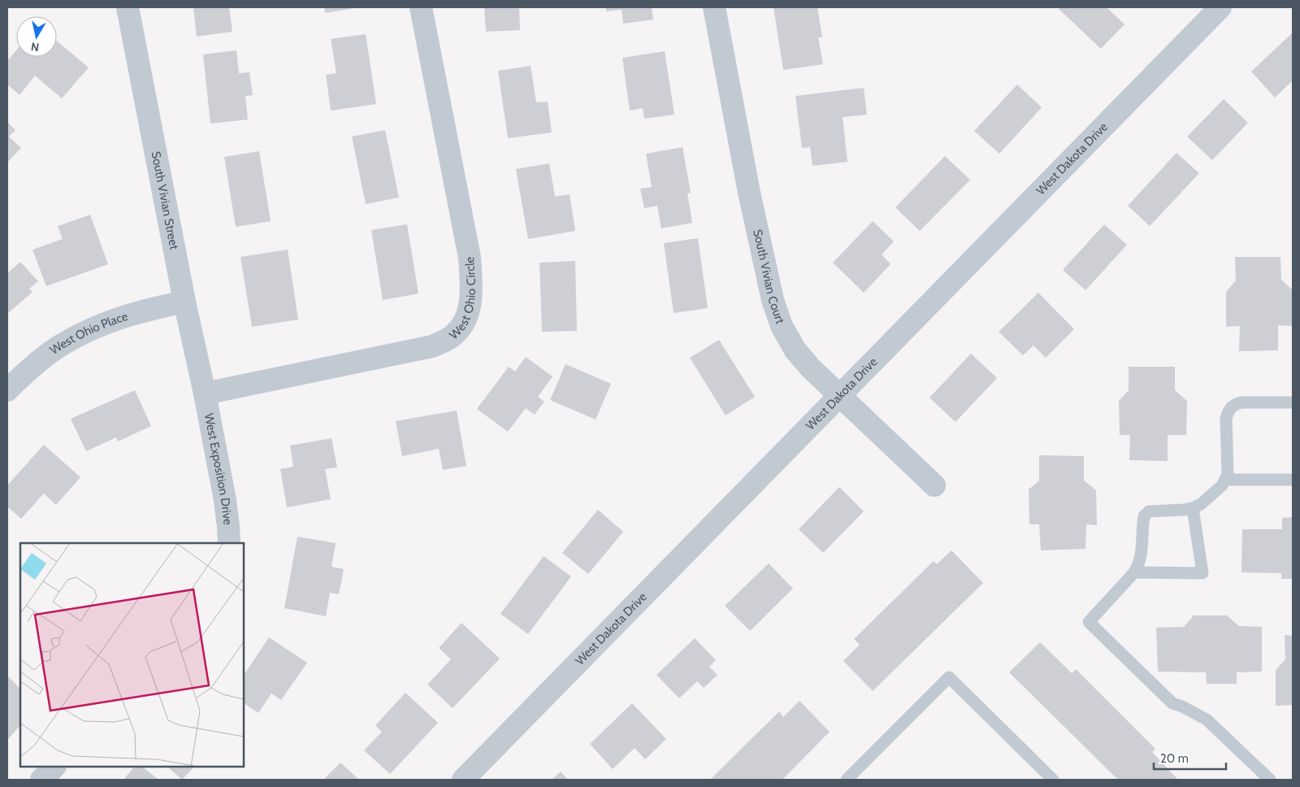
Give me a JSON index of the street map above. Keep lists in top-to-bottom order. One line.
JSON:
{"streets":{"street":["West Dakota Drive","South Vivian Street","South Vivian Court","West Ohio Circle","West Ohio Place","West Exposition Drive"]},"crossings":[["West Dakota Drive","South Vivian Court"],["South Vivian Street","West Ohio Circle"],["South Vivian Street","West Ohio Place"],["South Vivian Street","West Exposition Drive"],["West Ohio Circle","West Exposition Drive"]],"scale_bar":"20 m","north":"bottom"}
